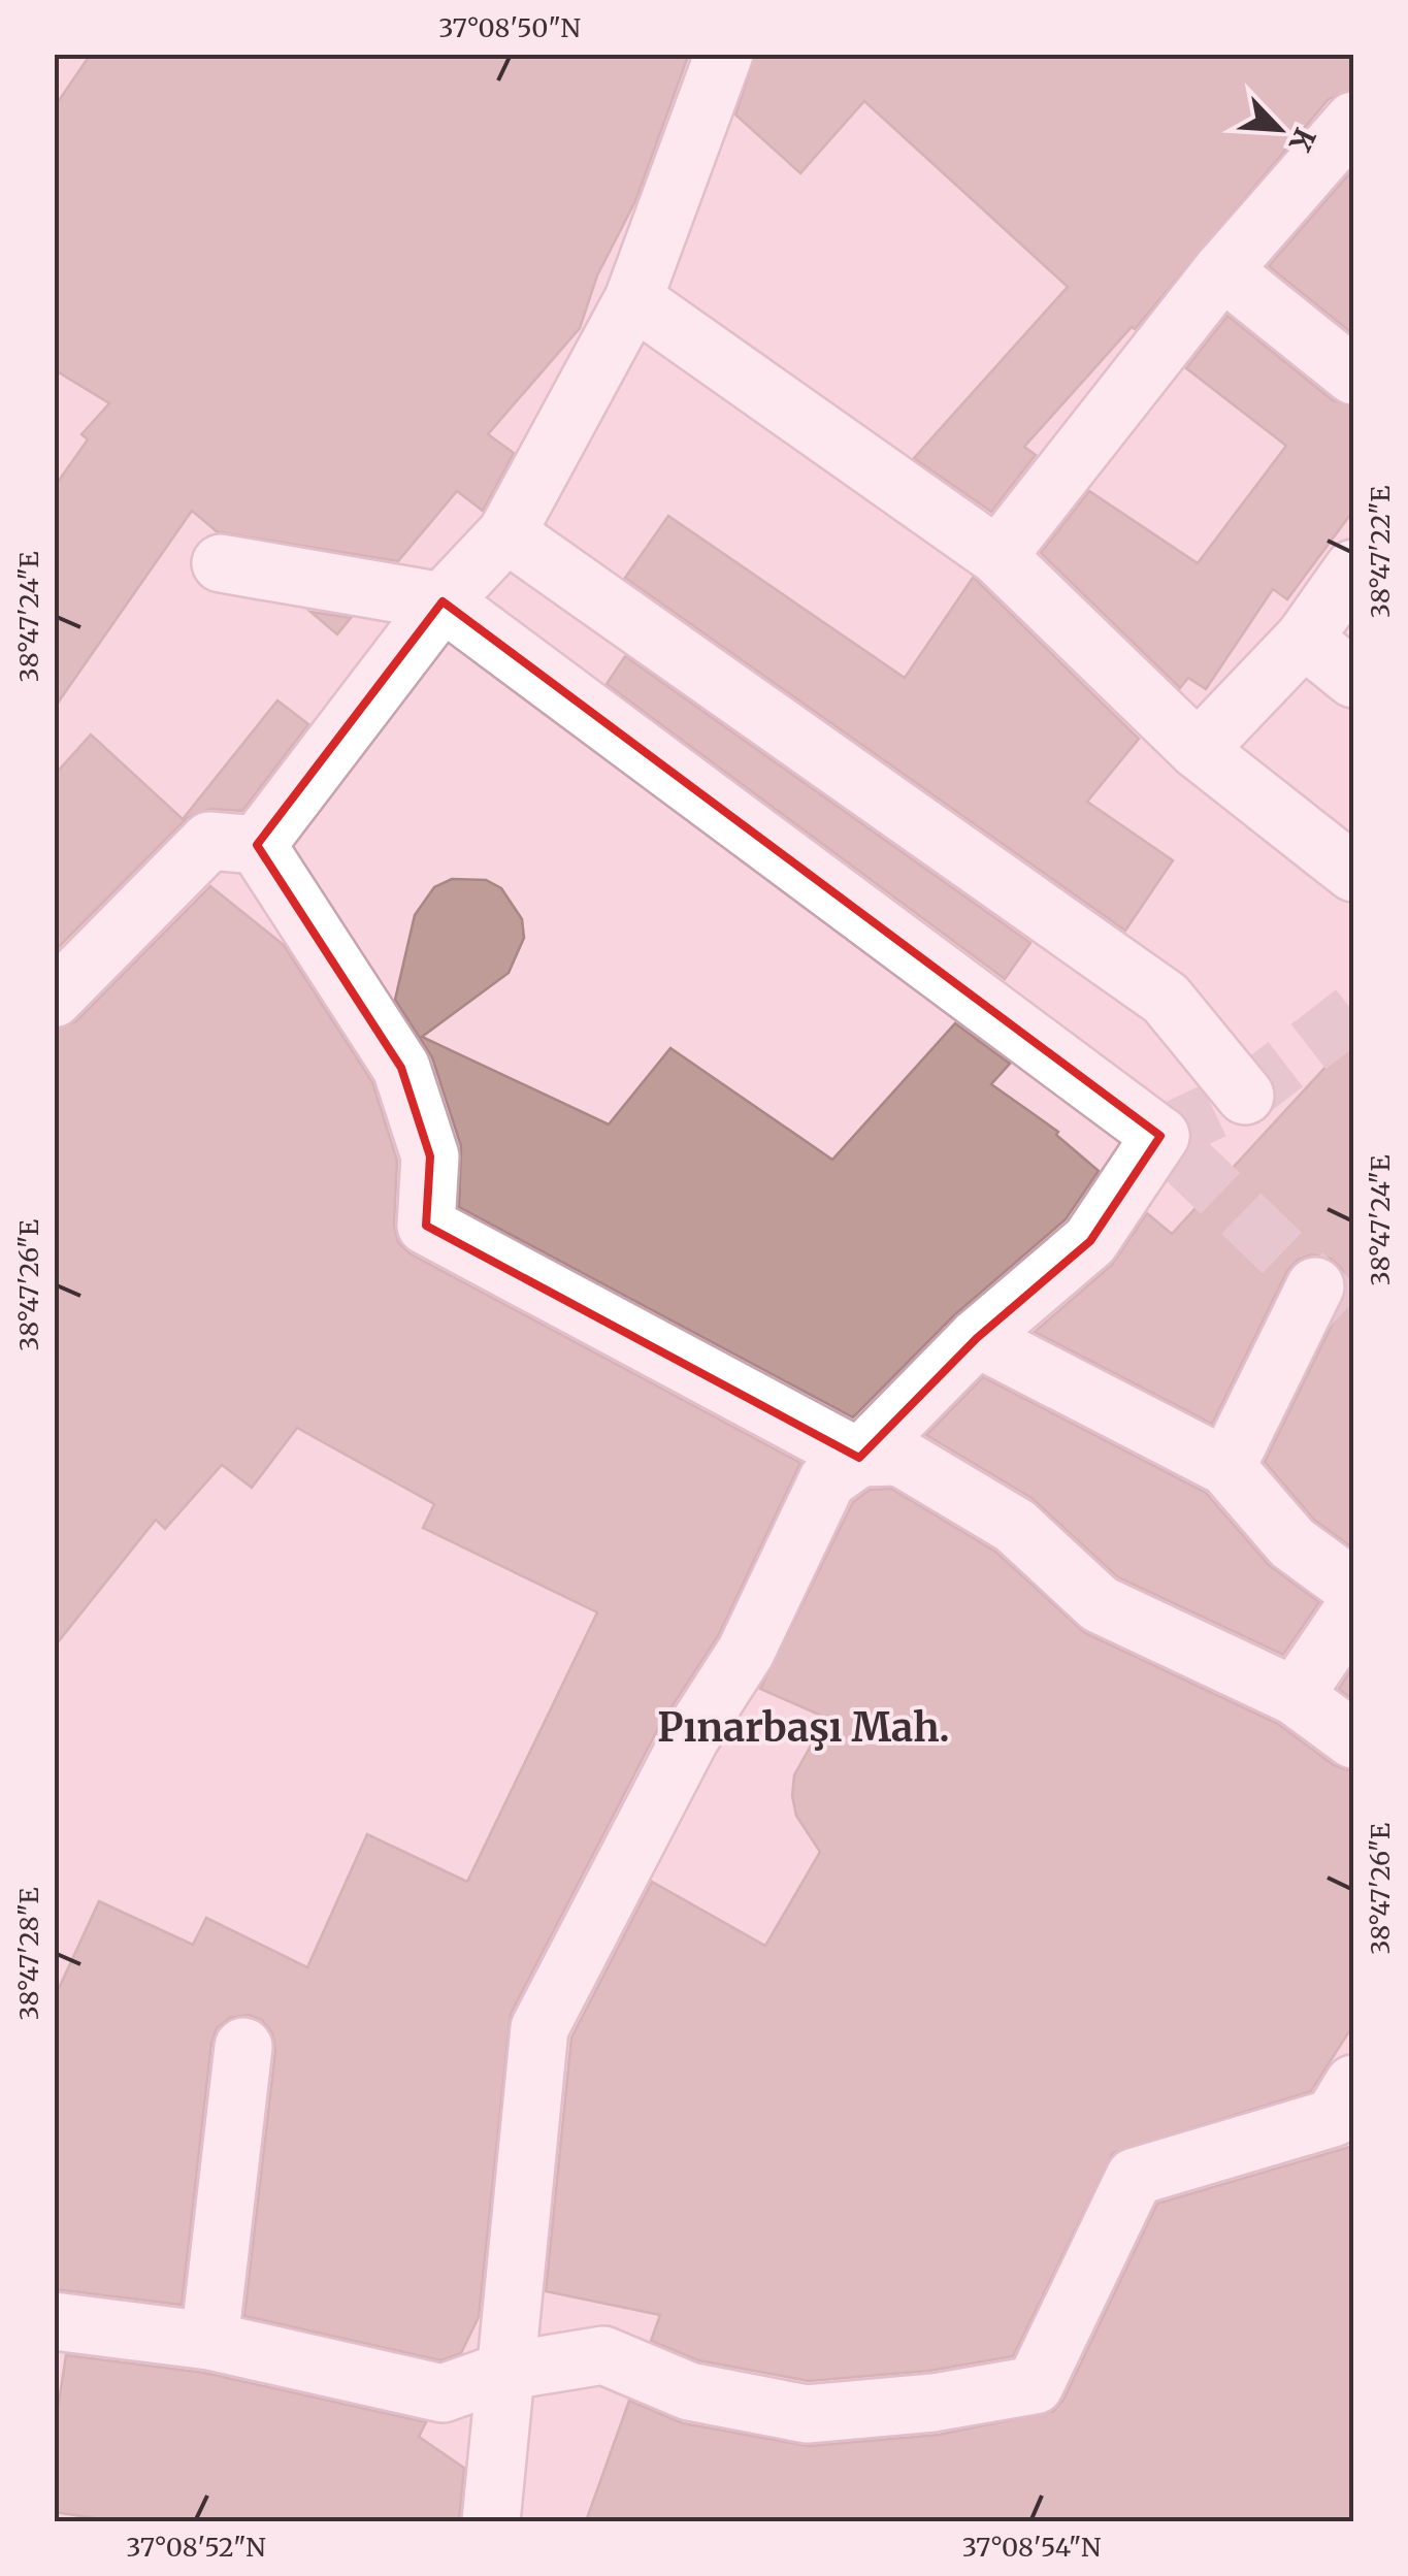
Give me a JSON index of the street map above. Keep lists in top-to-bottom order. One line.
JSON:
{"districts":["Pınarbaşı Mah."],"north":"bottom right","coordinates":["37°08'50\"N","38°47'22\"E","38°47'24\"E","38°47'26\"E","38°47'28\"E","37°08'52\"N","37°08'54\"N"]}
